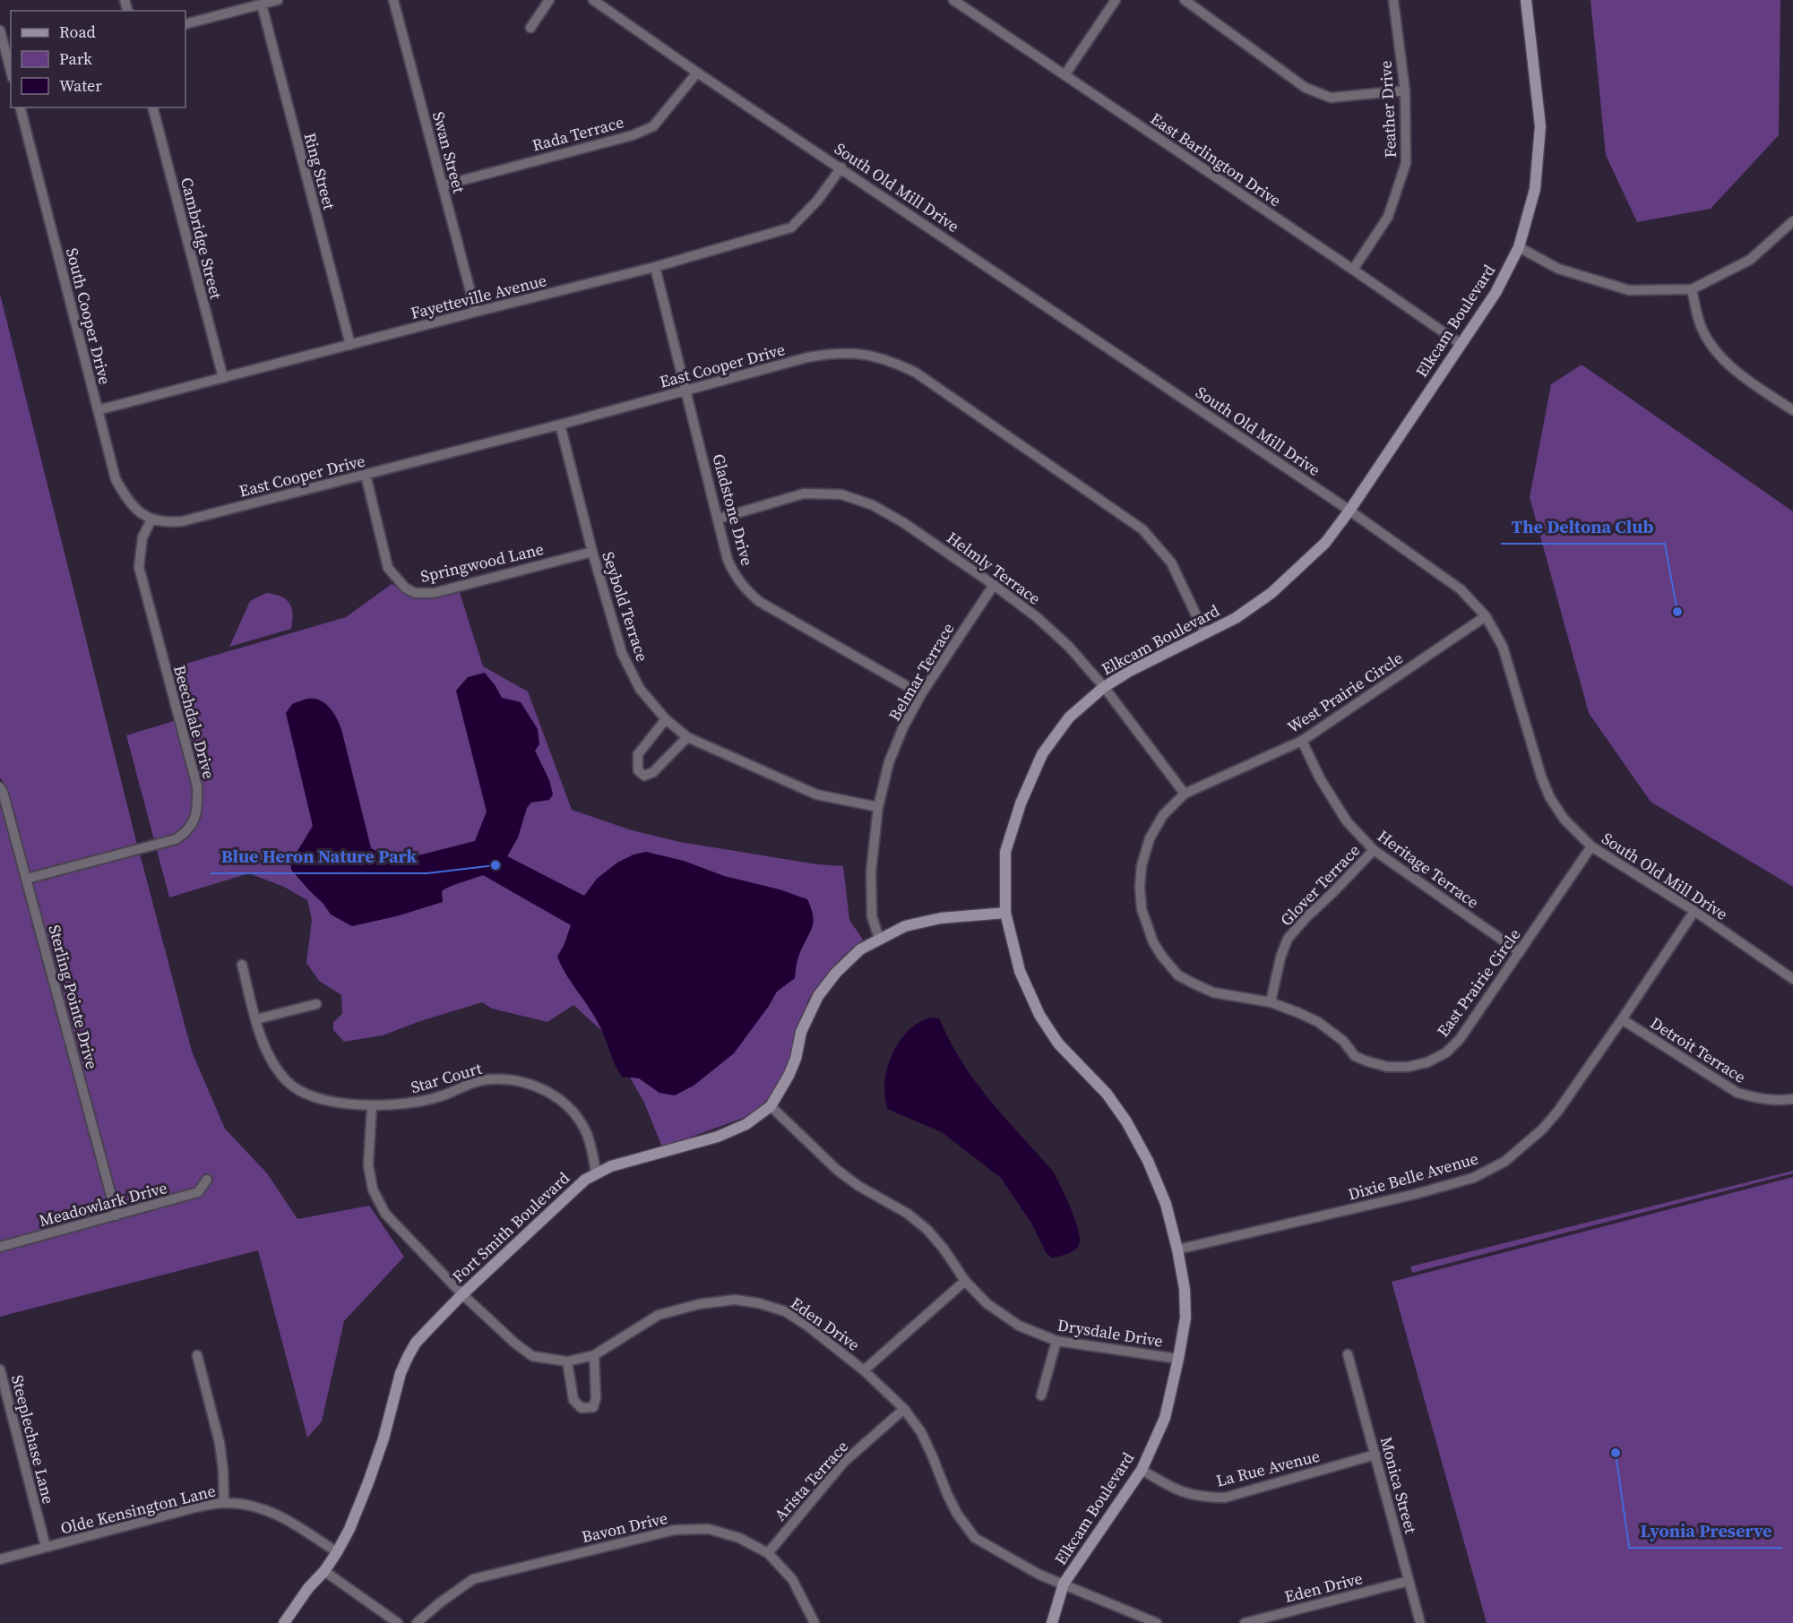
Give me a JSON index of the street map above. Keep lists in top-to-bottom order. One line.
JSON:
{"streets":{"street":["Feather Drive","Rada Terrace","Swan Street","East Barlington Drive","Ring Street","South Old Mill Drive","Cambridge Street","Fayetteville Avenue","South Cooper Drive","Elkcam Boulevard","East Cooper Drive","Gladstone Drive","Springwood Lane","Helmly Terrace","Seybold Terrace","Belmar Terrace","West Prairie Circle","Beechdale Drive","Heritage Terrace","Glover Terrace","East Prairie Circle","Sterling Pointe Drive","Detroit Terrace","Star Court","Dixie Belle Avenue","Meadowlark Drive","Fort Smith Boulevard","Eden Drive","Drysdale Drive","Steeplechase Lane","La Rue Avenue","Arista Terrace","Monica Street","Olde Kensington Lane","Bavon Drive"]},"crossings":[["Feather Drive","East Barlington Drive"],["Rada Terrace","Swan Street"],["Rada Terrace","South Old Mill Drive"],["Swan Street","Fayetteville Avenue"],["East Barlington Drive","Elkcam Boulevard"],["Ring Street","Fayetteville Avenue"],["South Old Mill Drive","Fayetteville Avenue"],["South Old Mill Drive","Elkcam Boulevard"],["South Old Mill Drive","West Prairie Circle"],["South Old Mill Drive","East Prairie Circle"],["South Old Mill Drive","Dixie Belle Avenue"],["Cambridge Street","Fayetteville Avenue"],["Fayetteville Avenue","South Cooper Drive"],["Fayetteville Avenue","Gladstone Drive"],["South Cooper Drive","East Cooper Drive"],["South Cooper Drive","Beechdale Drive"],["Elkcam Boulevard","East Cooper Drive"],["Elkcam Boulevard","Helmly Terrace"],["Elkcam Boulevard","Dixie Belle Avenue"],["Elkcam Boulevard","Fort Smith Boulevard"],["Elkcam Boulevard","Eden Drive"],["Elkcam Boulevard","Drysdale Drive"],["Elkcam Boulevard","La Rue Avenue"],["East Cooper Drive","Gladstone Drive"],["East Cooper Drive","Springwood Lane"],["East Cooper Drive","Seybold Terrace"],["East Cooper Drive","Beechdale Drive"],["Gladstone Drive","Helmly Terrace"],["Gladstone Drive","Belmar Terrace"],["Springwood Lane","Seybold Terrace"],["Helmly Terrace","Belmar Terrace"],["Helmly Terrace","West Prairie Circle"],["Helmly Terrace","East Prairie Circle"],["Seybold Terrace","Belmar Terrace"],["Belmar Terrace","Fort Smith Boulevard"],["West Prairie Circle","Heritage Terrace"],["West Prairie Circle","East Prairie Circle"],["Beechdale Drive","Sterling Pointe Drive"],["Heritage Terrace","Glover Terrace"],["Heritage Terrace","East Prairie Circle"],["Glover Terrace","East Prairie Circle"],["Sterling Pointe Drive","Meadowlark Drive"],["Detroit Terrace","Dixie Belle Avenue"],["Star Court","Fort Smith Boulevard"],["Star Court","Eden Drive"],["Fort Smith Boulevard","Eden Drive"],["Fort Smith Boulevard","Drysdale Drive"],["Fort Smith Boulevard","Olde Kensington Lane"],["Eden Drive","Arista Terrace"],["Eden Drive","Monica Street"],["Steeplechase Lane","Olde Kensington Lane"],["La Rue Avenue","Monica Street"],["Arista Terrace","Bavon Drive"]],"places":["The Deltona Club","Blue Heron Nature Park","Lyonia Preserve"],"legend":["Road","Park","Water"]}
